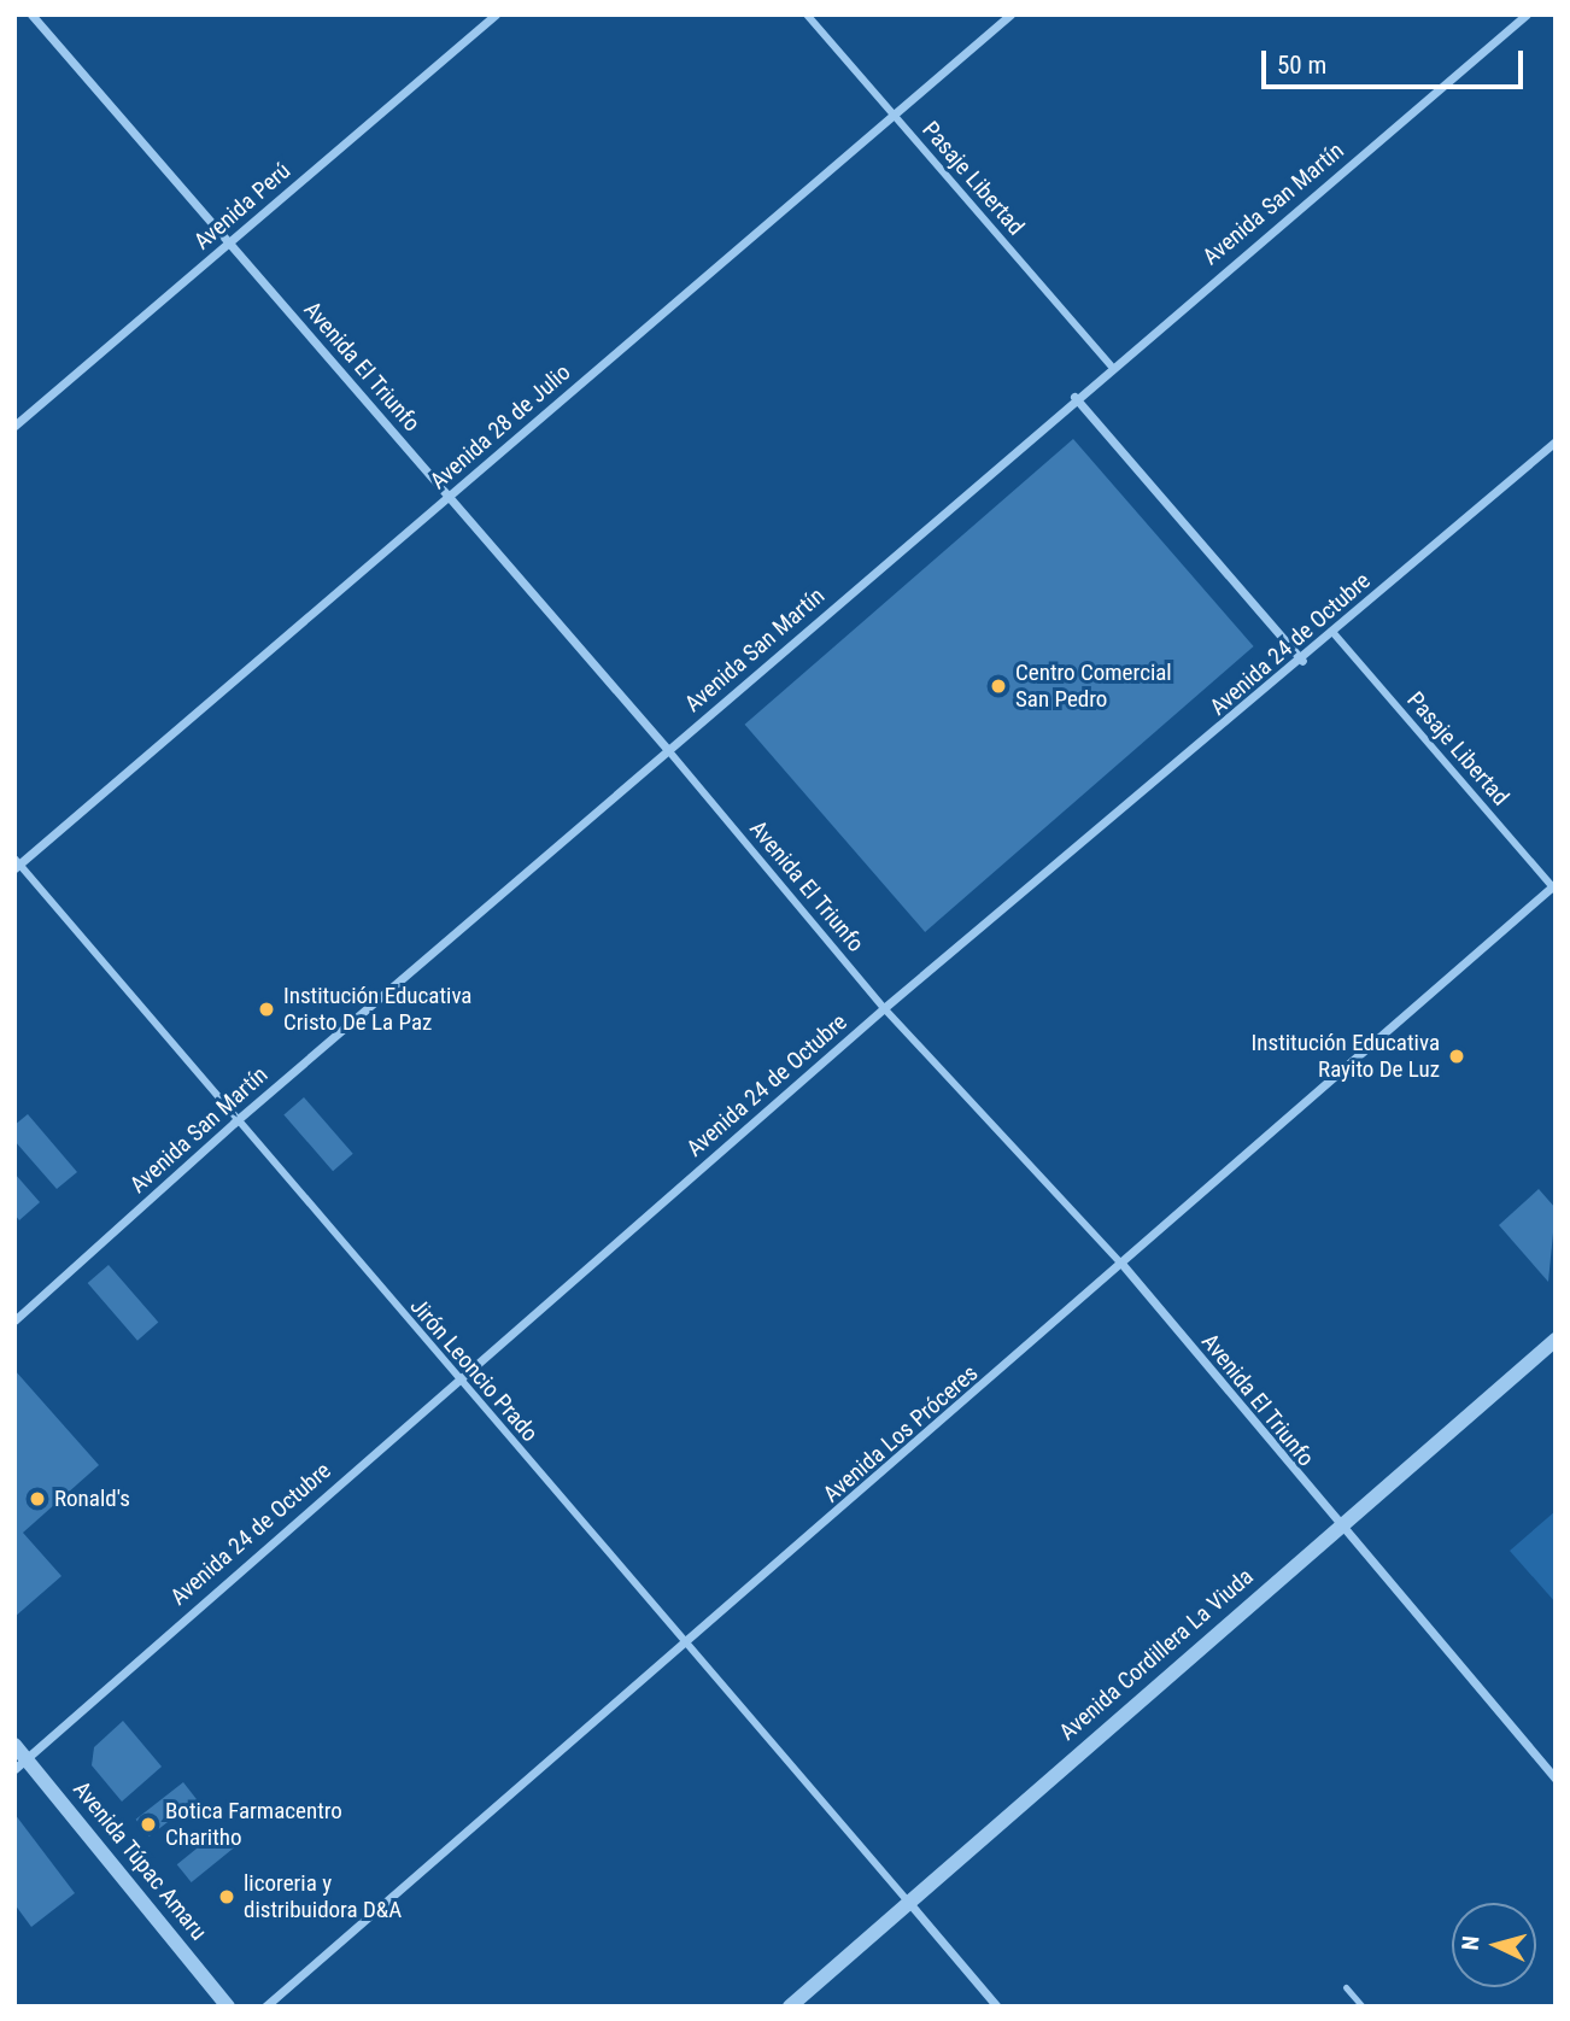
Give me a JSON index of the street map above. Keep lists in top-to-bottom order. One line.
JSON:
{"streets":{"street":["Pasaje Libertad","Avenida San Martín","Avenida Perú","Avenida El Triunfo","Avenida 28 de Julio","Avenida 24 de Octubre","Jirón Leoncio Prado","Avenida Los Próceres","Avenida Cordillera La Viuda","Avenida Túpac Amaru"]},"crossings":[["Pasaje Libertad","Avenida San Martín"],["Pasaje Libertad","Avenida 28 de Julio"],["Pasaje Libertad","Avenida 24 de Octubre"],["Pasaje Libertad","Avenida Los Próceres"],["Avenida San Martín","Avenida El Triunfo"],["Avenida San Martín","Jirón Leoncio Prado"],["Avenida Perú","Avenida El Triunfo"],["Avenida El Triunfo","Avenida 28 de Julio"],["Avenida El Triunfo","Avenida 24 de Octubre"],["Avenida El Triunfo","Avenida Los Próceres"],["Avenida El Triunfo","Avenida Cordillera La Viuda"],["Avenida 28 de Julio","Jirón Leoncio Prado"],["Avenida 24 de Octubre","Jirón Leoncio Prado"],["Avenida 24 de Octubre","Avenida Túpac Amaru"],["Jirón Leoncio Prado","Avenida Los Próceres"],["Jirón Leoncio Prado","Avenida Cordillera La Viuda"]],"places":["Centro Comercial San Pedro","Institución Educativa Cristo De La Paz","Institución Educativa Rayito De Luz","Ronald's","Botica Farmacentro Charitho","licoreria y distribuidora D&A"],"scale_bar":"50 m","north":"left"}
